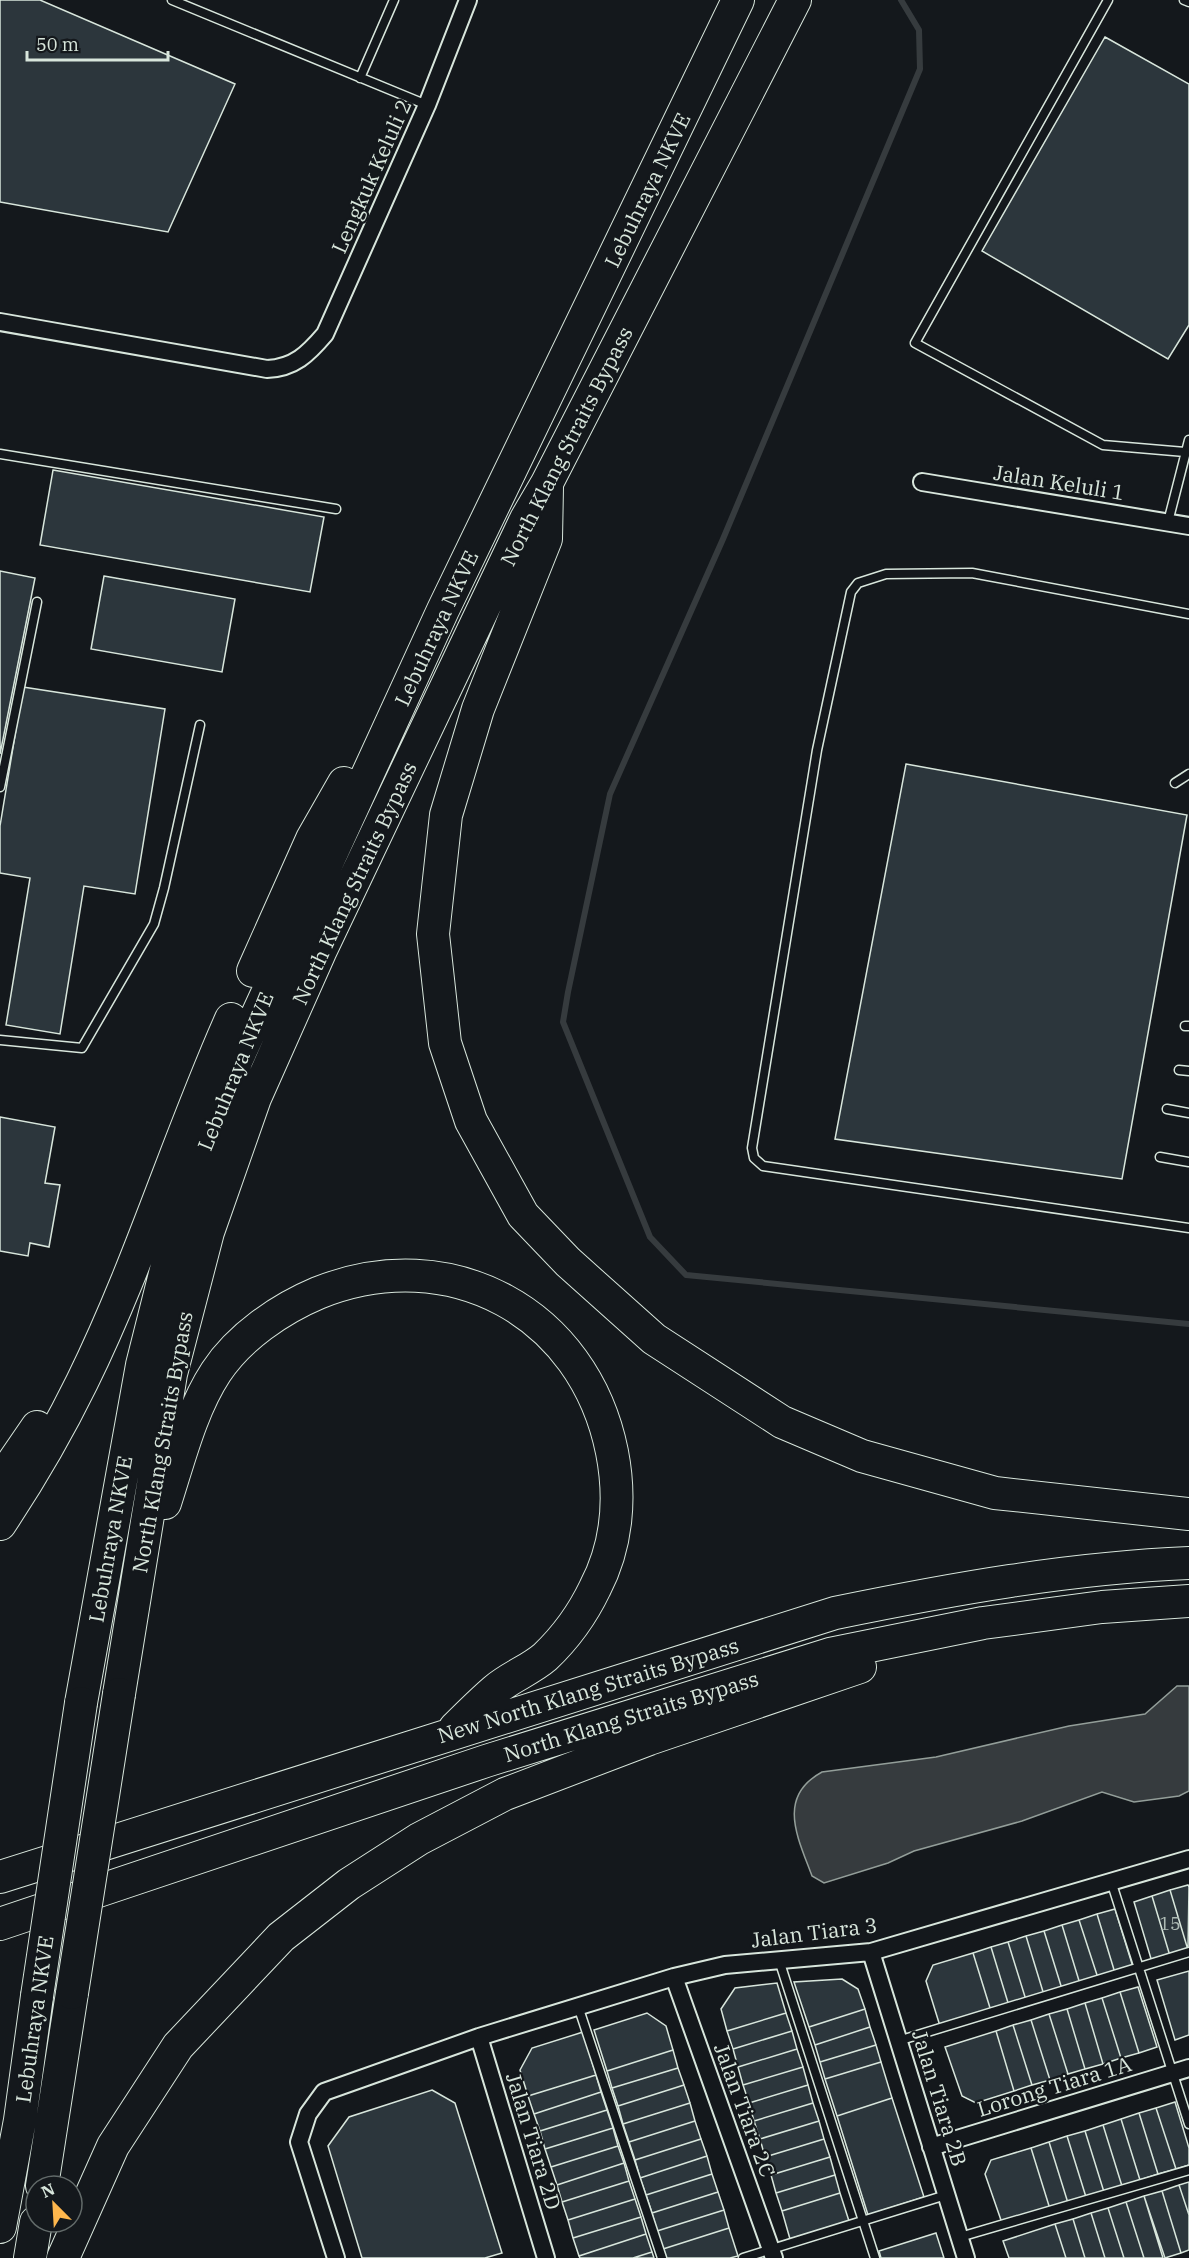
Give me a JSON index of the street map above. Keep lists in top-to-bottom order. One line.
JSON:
{"streets":{"highway":["Lebuhraya NKVE","North Klang Straits Bypass","New North Klang Straits Bypass"],"street":["Lengkuk Keluli 2","Jalan Keluli 1","Jalan Tiara 3","Lorong Tiara 1A","Jalan Tiara 2B","Jalan Tiara 2C","Jalan Tiara 2D"]},"crossings":[["Jalan Tiara 3","Jalan Tiara 2B"],["Jalan Tiara 3","Jalan Tiara 2C"],["Jalan Tiara 3","Jalan Tiara 2D"],["Lorong Tiara 1A","Jalan Tiara 2B"]],"house_numbers":["15"],"scale_bar":"50 m","north":"top left"}
